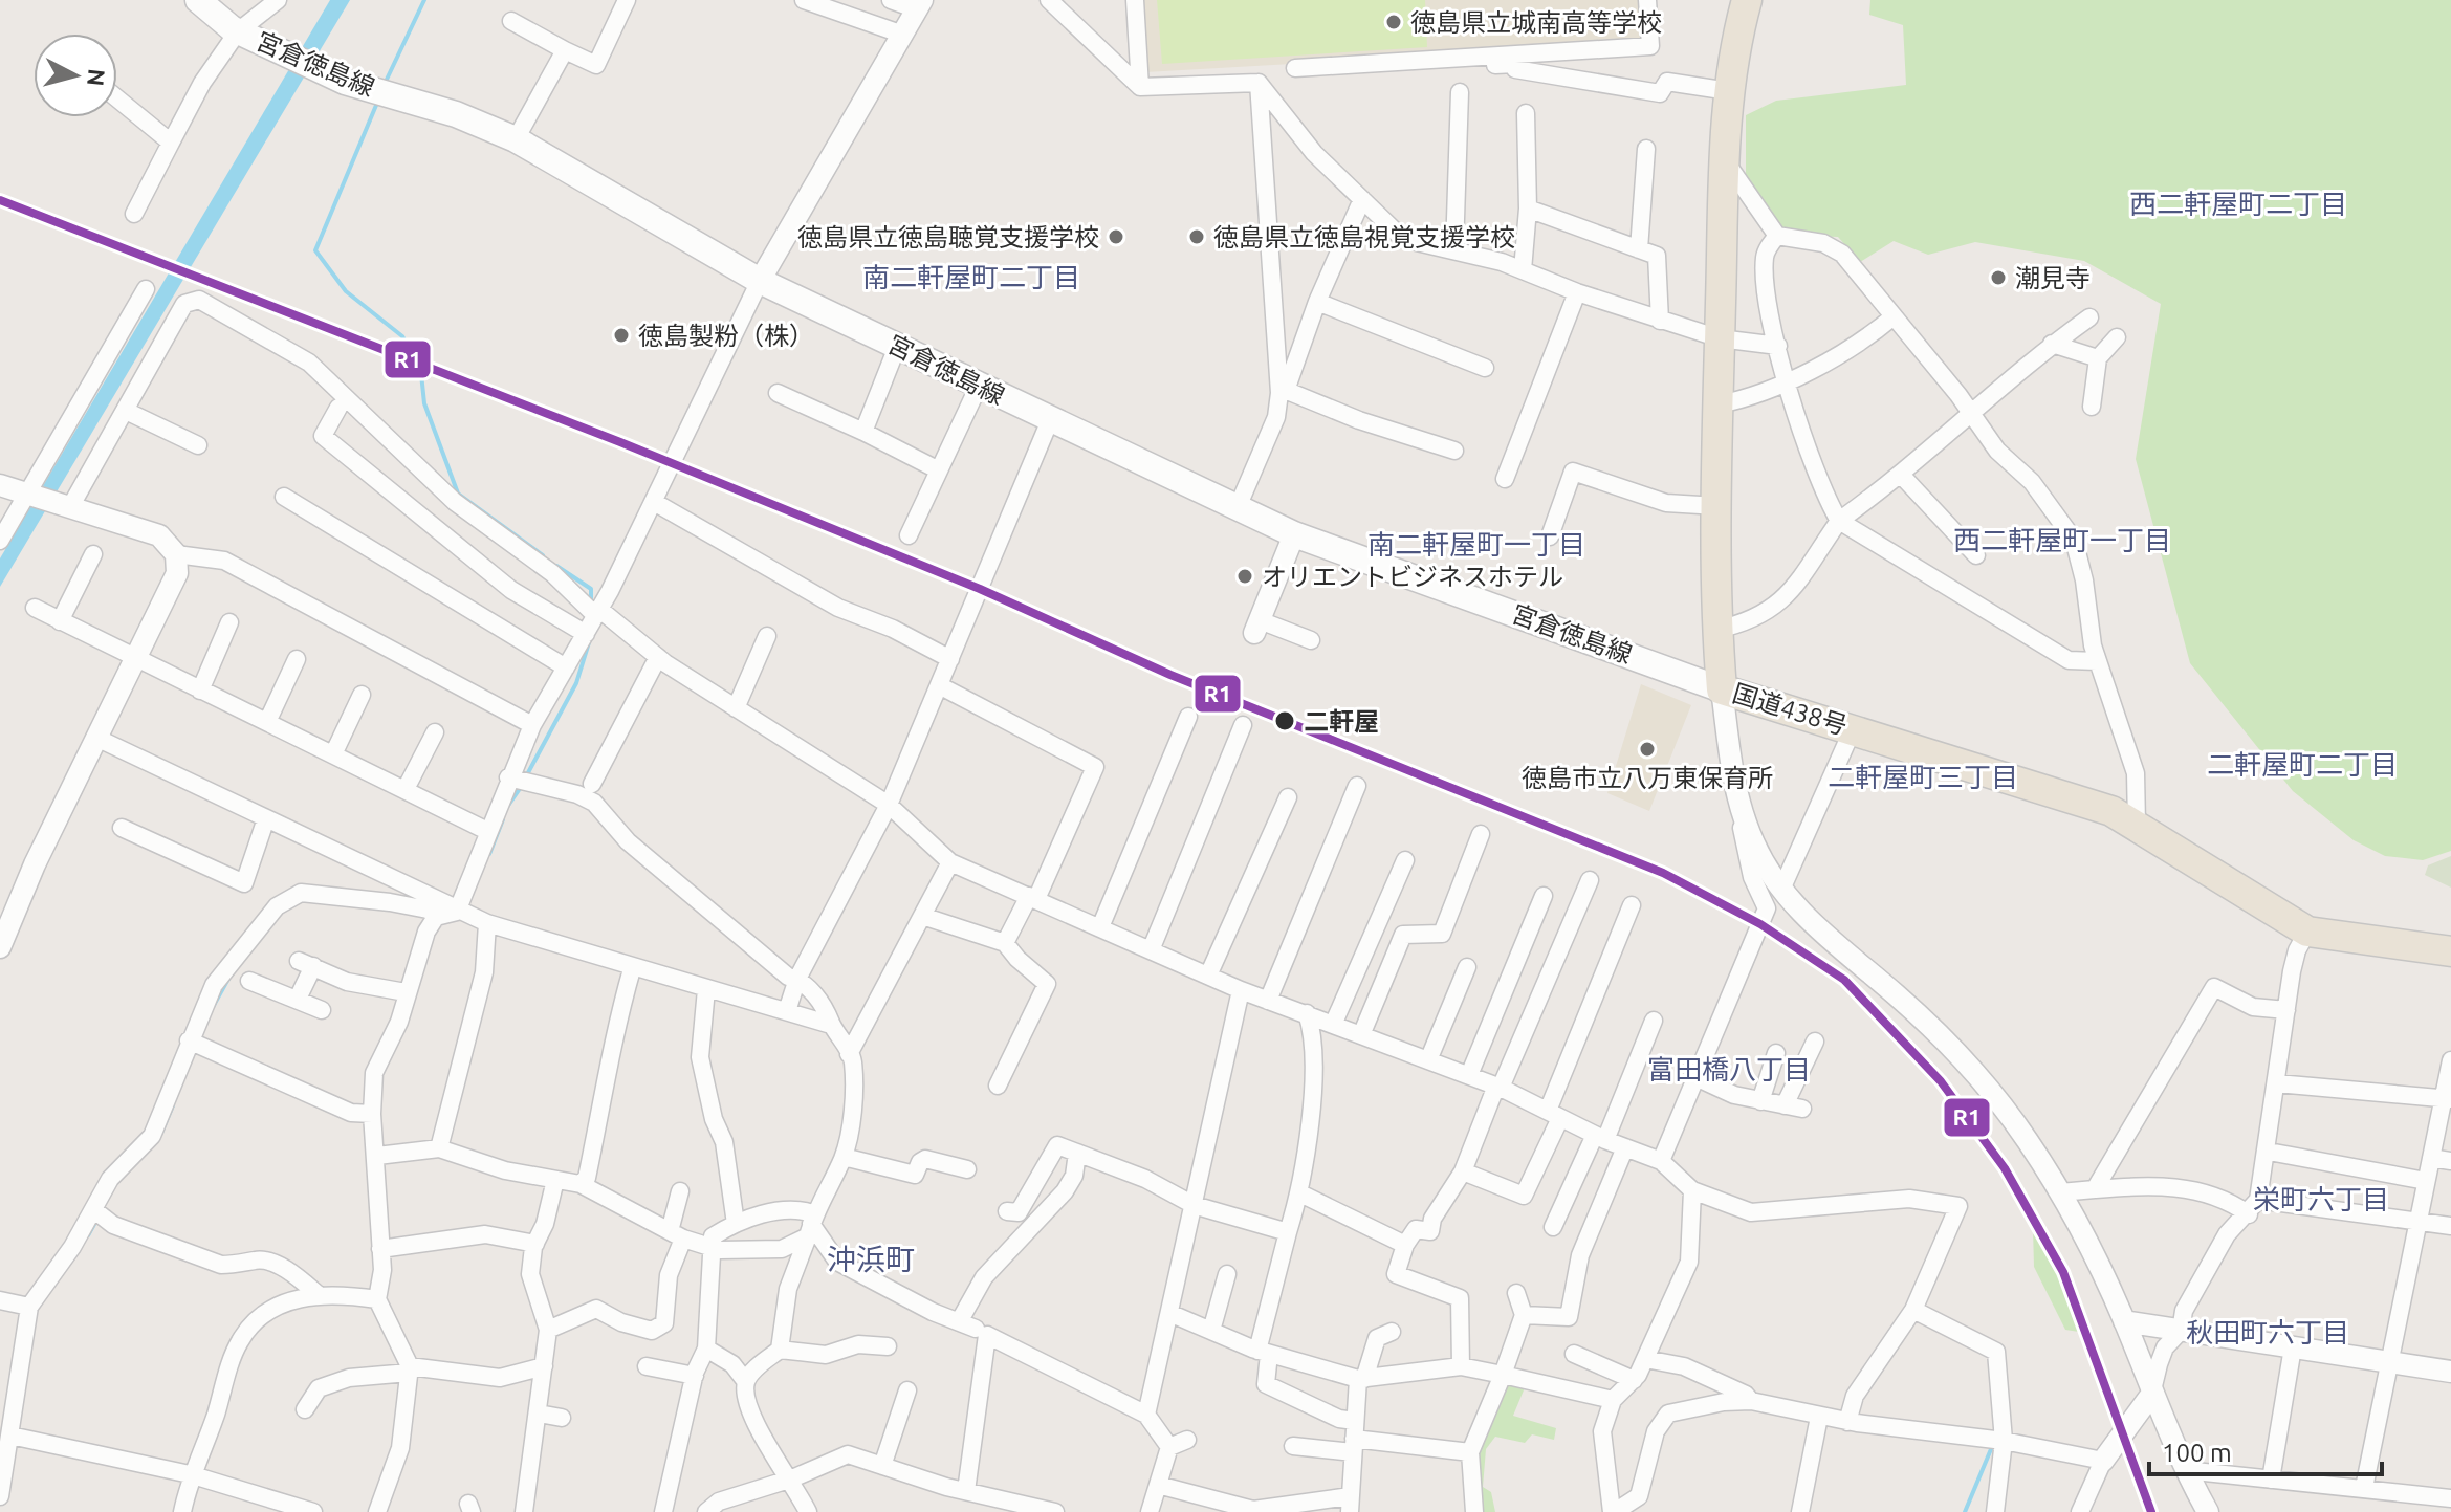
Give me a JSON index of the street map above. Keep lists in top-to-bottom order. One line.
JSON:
{"streets":{"highway":["国道438号"],"main road":["宮倉徳島線"]},"crossings":[["宮倉徳島線","国道438号"]],"districts":["西二軒屋町二丁目","南二軒屋町二丁目","西二軒屋町一丁目","南二軒屋町一丁目","二軒屋町二丁目","二軒屋町三丁目","富田橋八丁目","栄町六丁目","沖浜町","秋田町六丁目"],"places":["徳島県立城南高等学校","徳島県立徳島聴覚支援学校","徳島県立徳島視覚支援学校","潮見寺","徳島製粉（株）","オリエントビジネスホテル","二軒屋","徳島市立八万東保育所"],"lines":["transit line R1"],"scale_bar":"100 m","north":"right"}
